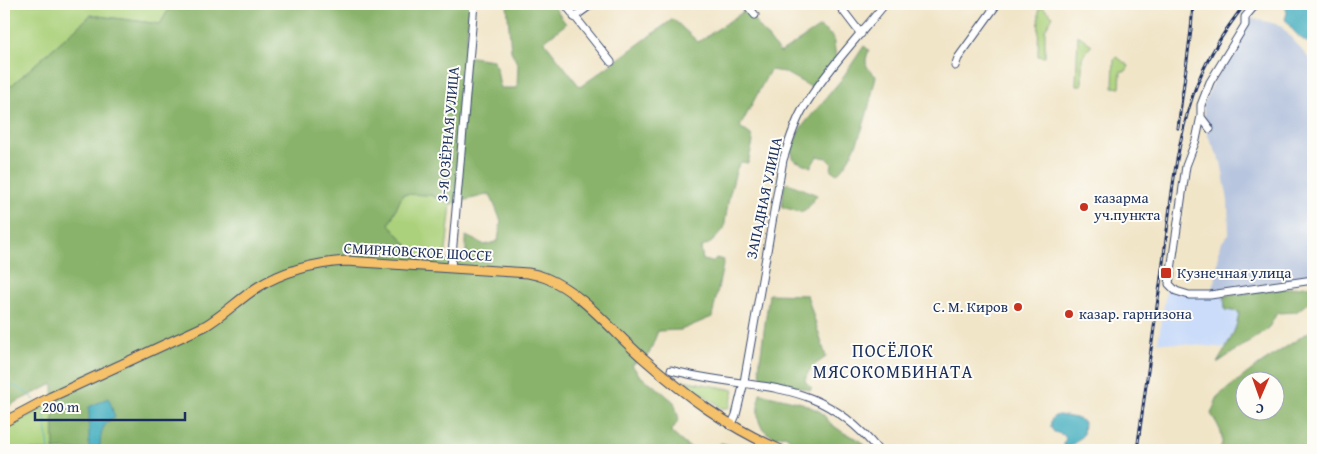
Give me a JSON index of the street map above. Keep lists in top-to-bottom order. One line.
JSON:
{"streets":{"main road":["СМИРНОВСКОЕ ШОССЕ"],"street":["3-Я ОЗЁРНАЯ УЛИЦА","ЗАПАДНАЯ УЛИЦА"]},"crossings":[["3-Я ОЗЁРНАЯ УЛИЦА","СМИРНОВСКОЕ ШОССЕ"],["ЗАПАДНАЯ УЛИЦА","СМИРНОВСКОЕ ШОССЕ"]],"districts":["ПОСЁЛОК МЯСОКОМБИНАТА"],"places":{"other":["казарма уч.пункта","С. М. Киров","казар. гарнизона"],"transit":["Кузнечная улица"]},"scale_bar":"200 m","north":"bottom"}
